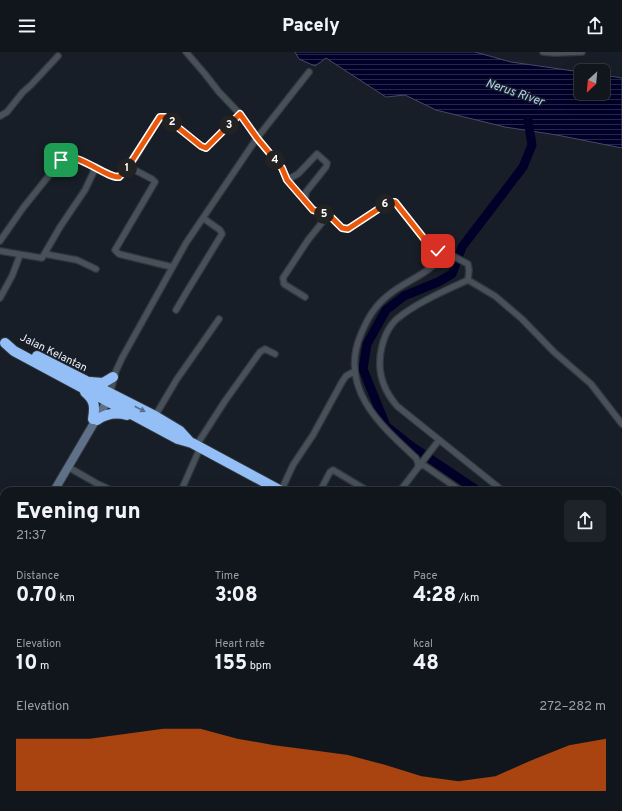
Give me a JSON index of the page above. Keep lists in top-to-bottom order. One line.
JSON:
{"streets":{"highway":["Jalan Kelantan"]},"water":["Nerus River"],"north":"bottom left","page":{"header":"Pacely","pins":["2","3","4","1","6","5"],"heading":["Evening run","21:37"],"stats":[["Distance","0.70 km"],["Time","3:08"],["Pace","4:28 /km"],["Elevation","10 m"],["Heart rate","155 bpm"],["kcal","48"]],"chart":["Elevation","272–282 m"]}}
